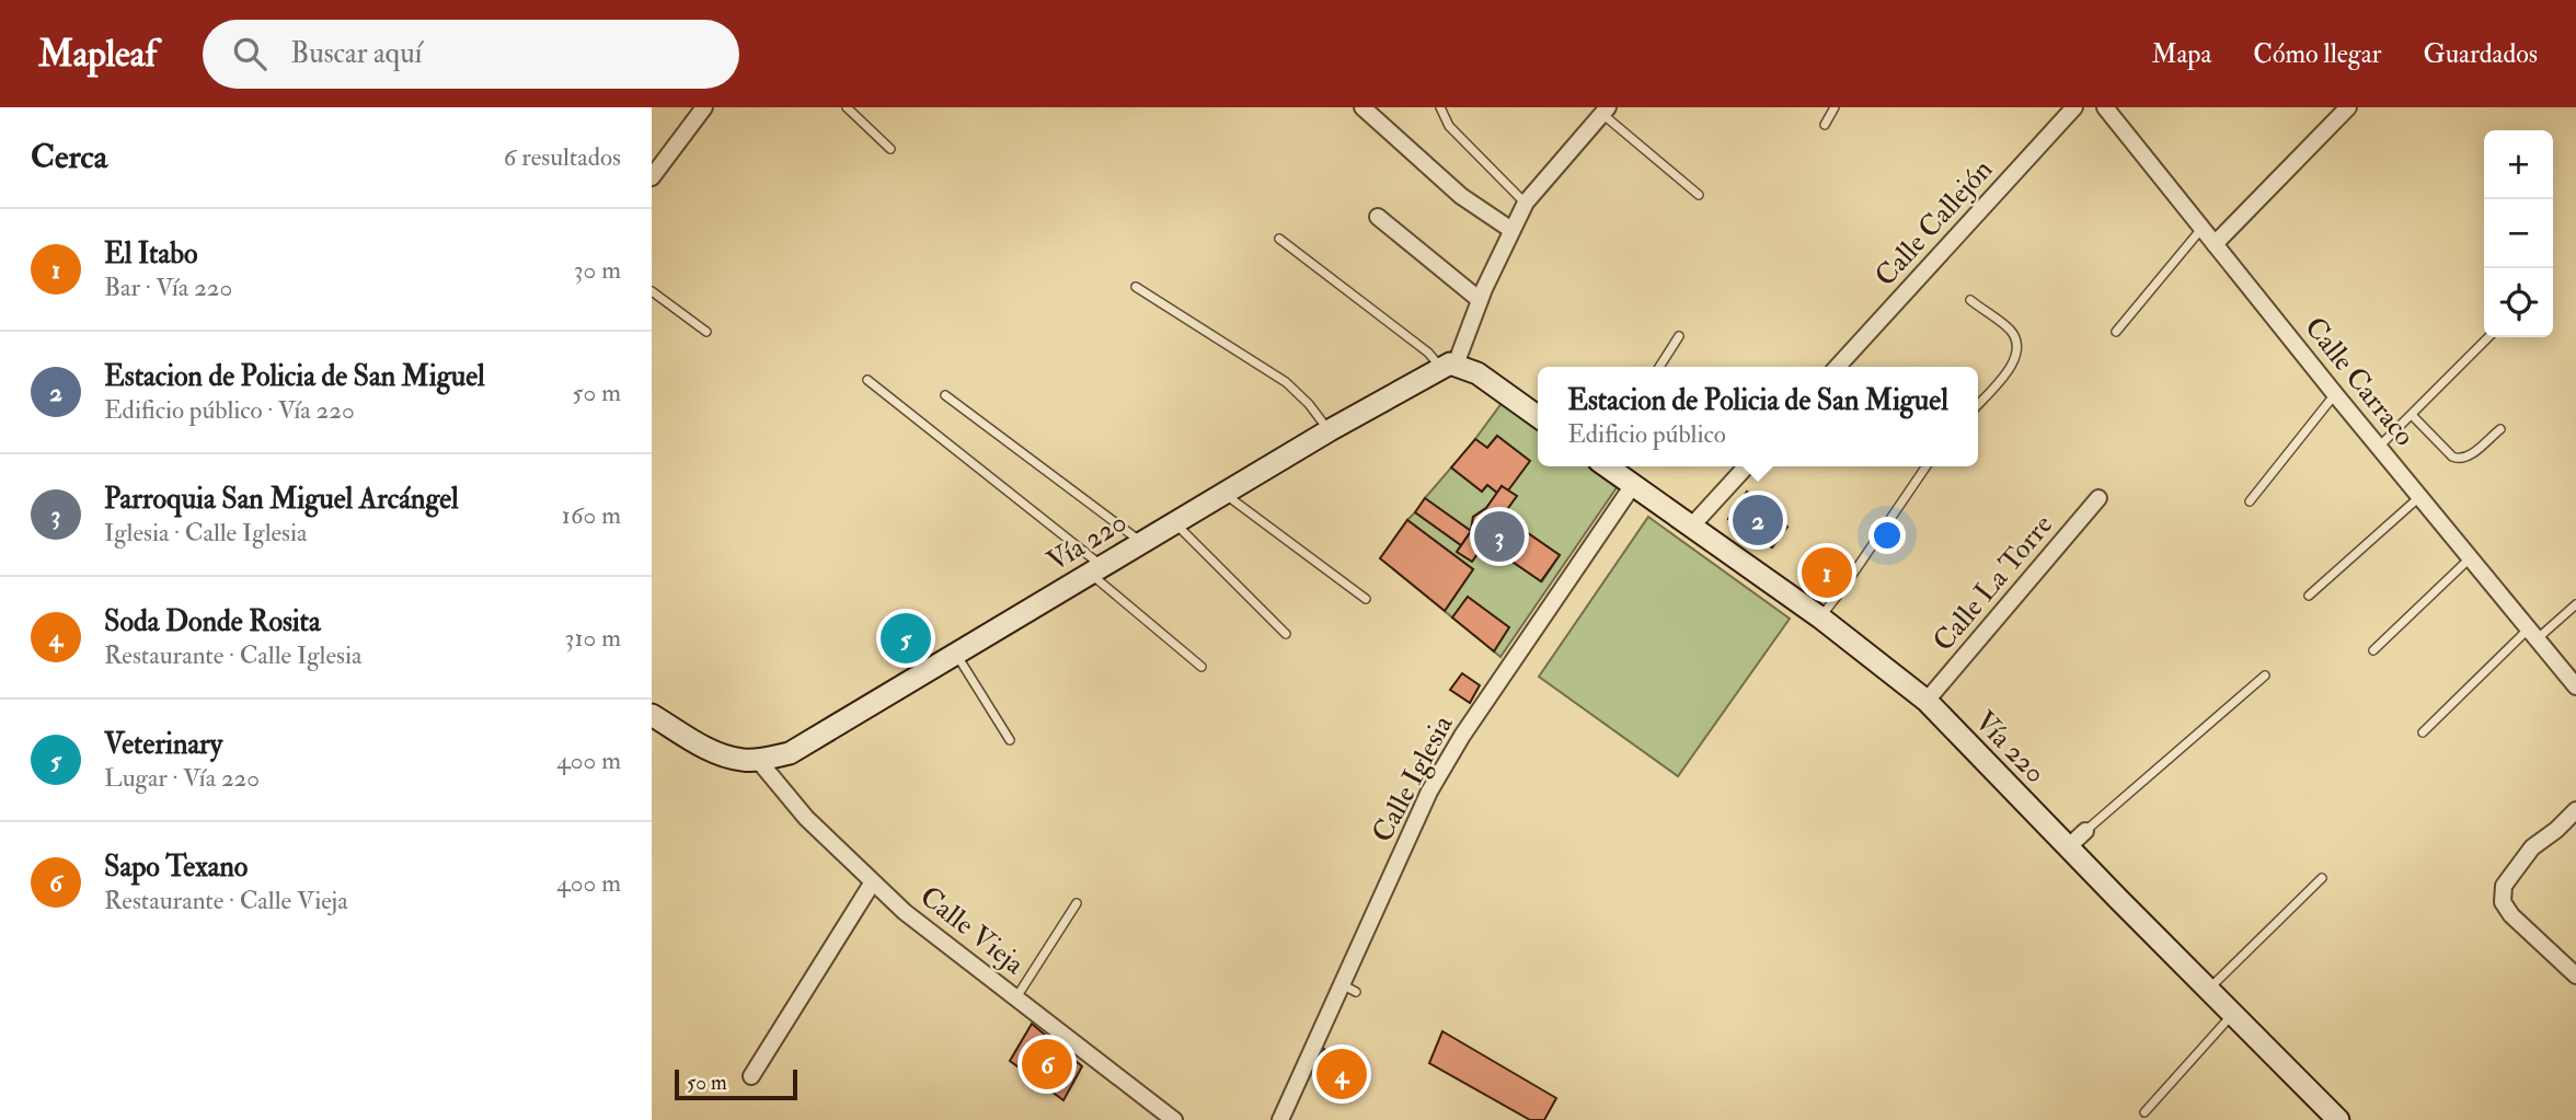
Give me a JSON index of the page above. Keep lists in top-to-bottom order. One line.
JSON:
{"streets":{"main road":["Vía 220"],"street":["Calle Callejón","Calle Carraco","Calle La Torre","Calle Iglesia","Calle Vieja"]},"crossings":[["Vía 220","Calle La Torre"],["Vía 220","Calle Iglesia"],["Vía 220","Calle Vieja"]],"scale_bar":"50 m","page":{"header":"Mapleaf","search":"Buscar aquí","nav":["Mapa","Cómo llegar","Guardados"],"heading":["Cerca","6 resultados"],"map_buttons":["+","−"],"list":[{"mark":"1","name":"El Itabo","note":"Bar · Vía 220","value":"30 m"},{"mark":"2","name":"Estacion de Policia de San Miguel","note":"Edificio público · Vía 220","value":"50 m"},{"mark":"3","name":"Parroquia San Miguel Arcángel","note":"Iglesia · Calle Iglesia","value":"160 m"},{"mark":"4","name":"Soda Donde Rosita","note":"Restaurante · Calle Iglesia","value":"310 m"},{"mark":"5","name":"Veterinary","note":"Lugar · Vía 220","value":"400 m"},{"mark":"6","name":"Sapo Texano","note":"Restaurante · Calle Vieja","value":"400 m"}],"popup":["Estacion de Policia de San Miguel","Edificio público"],"pins":["2","3","1","5","6","4"],"scale":"50 m"}}
